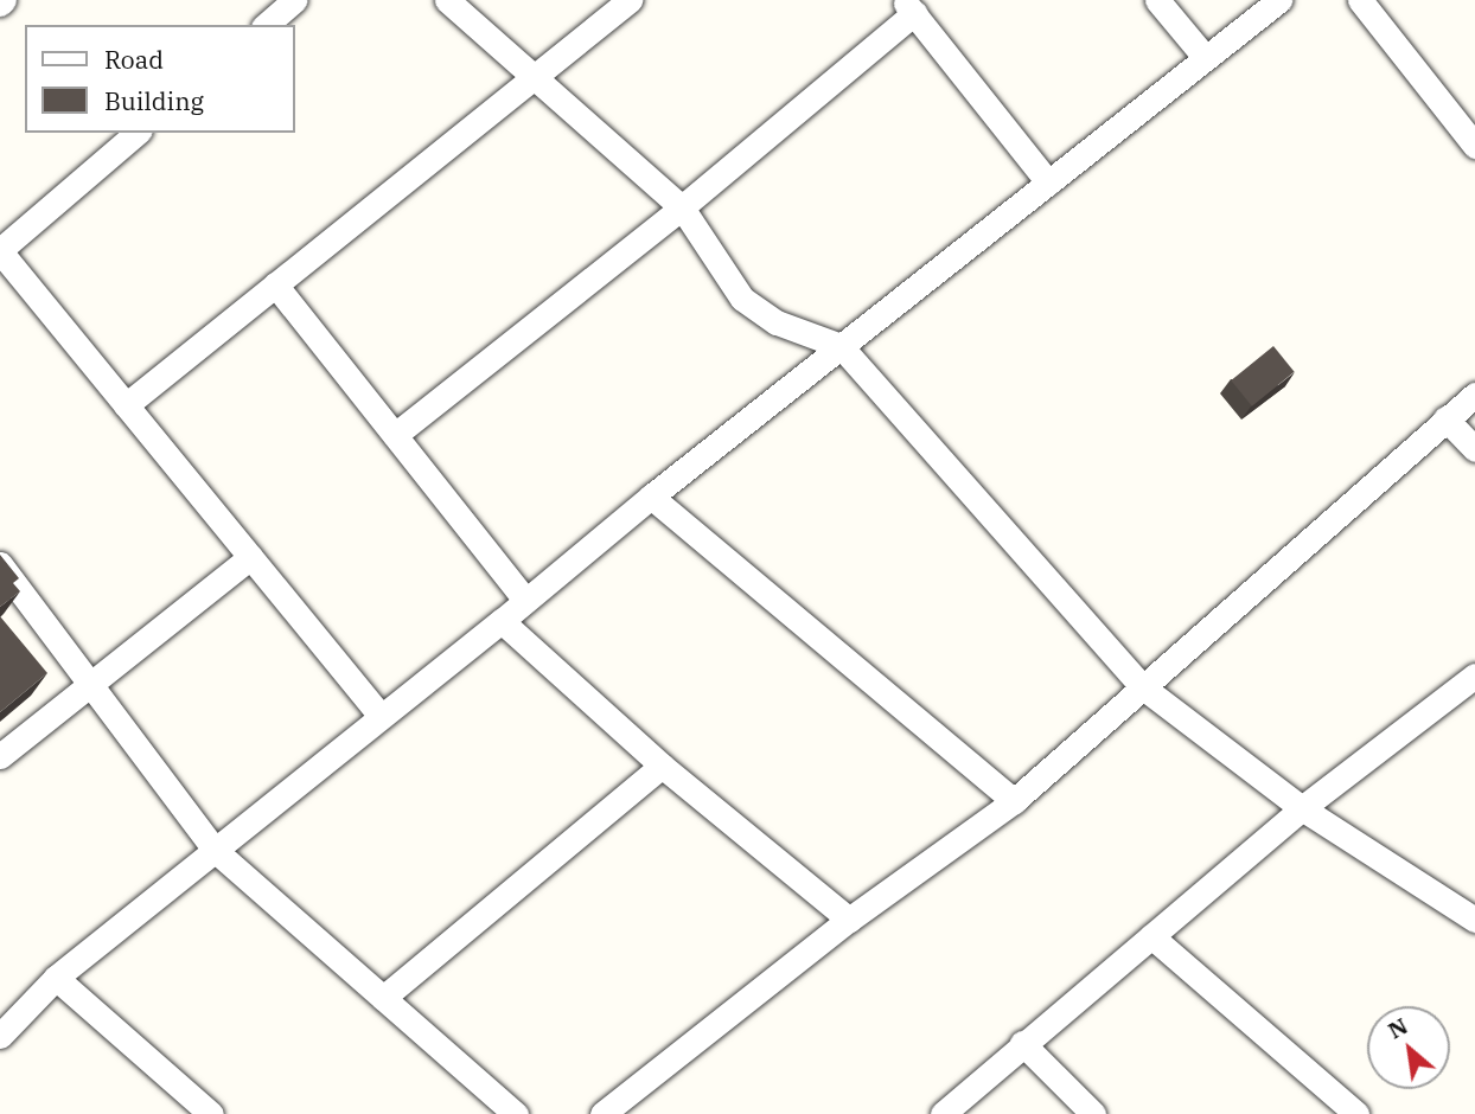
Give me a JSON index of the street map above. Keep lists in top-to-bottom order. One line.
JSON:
{"legend":["Road","Building"],"north":"top left"}
